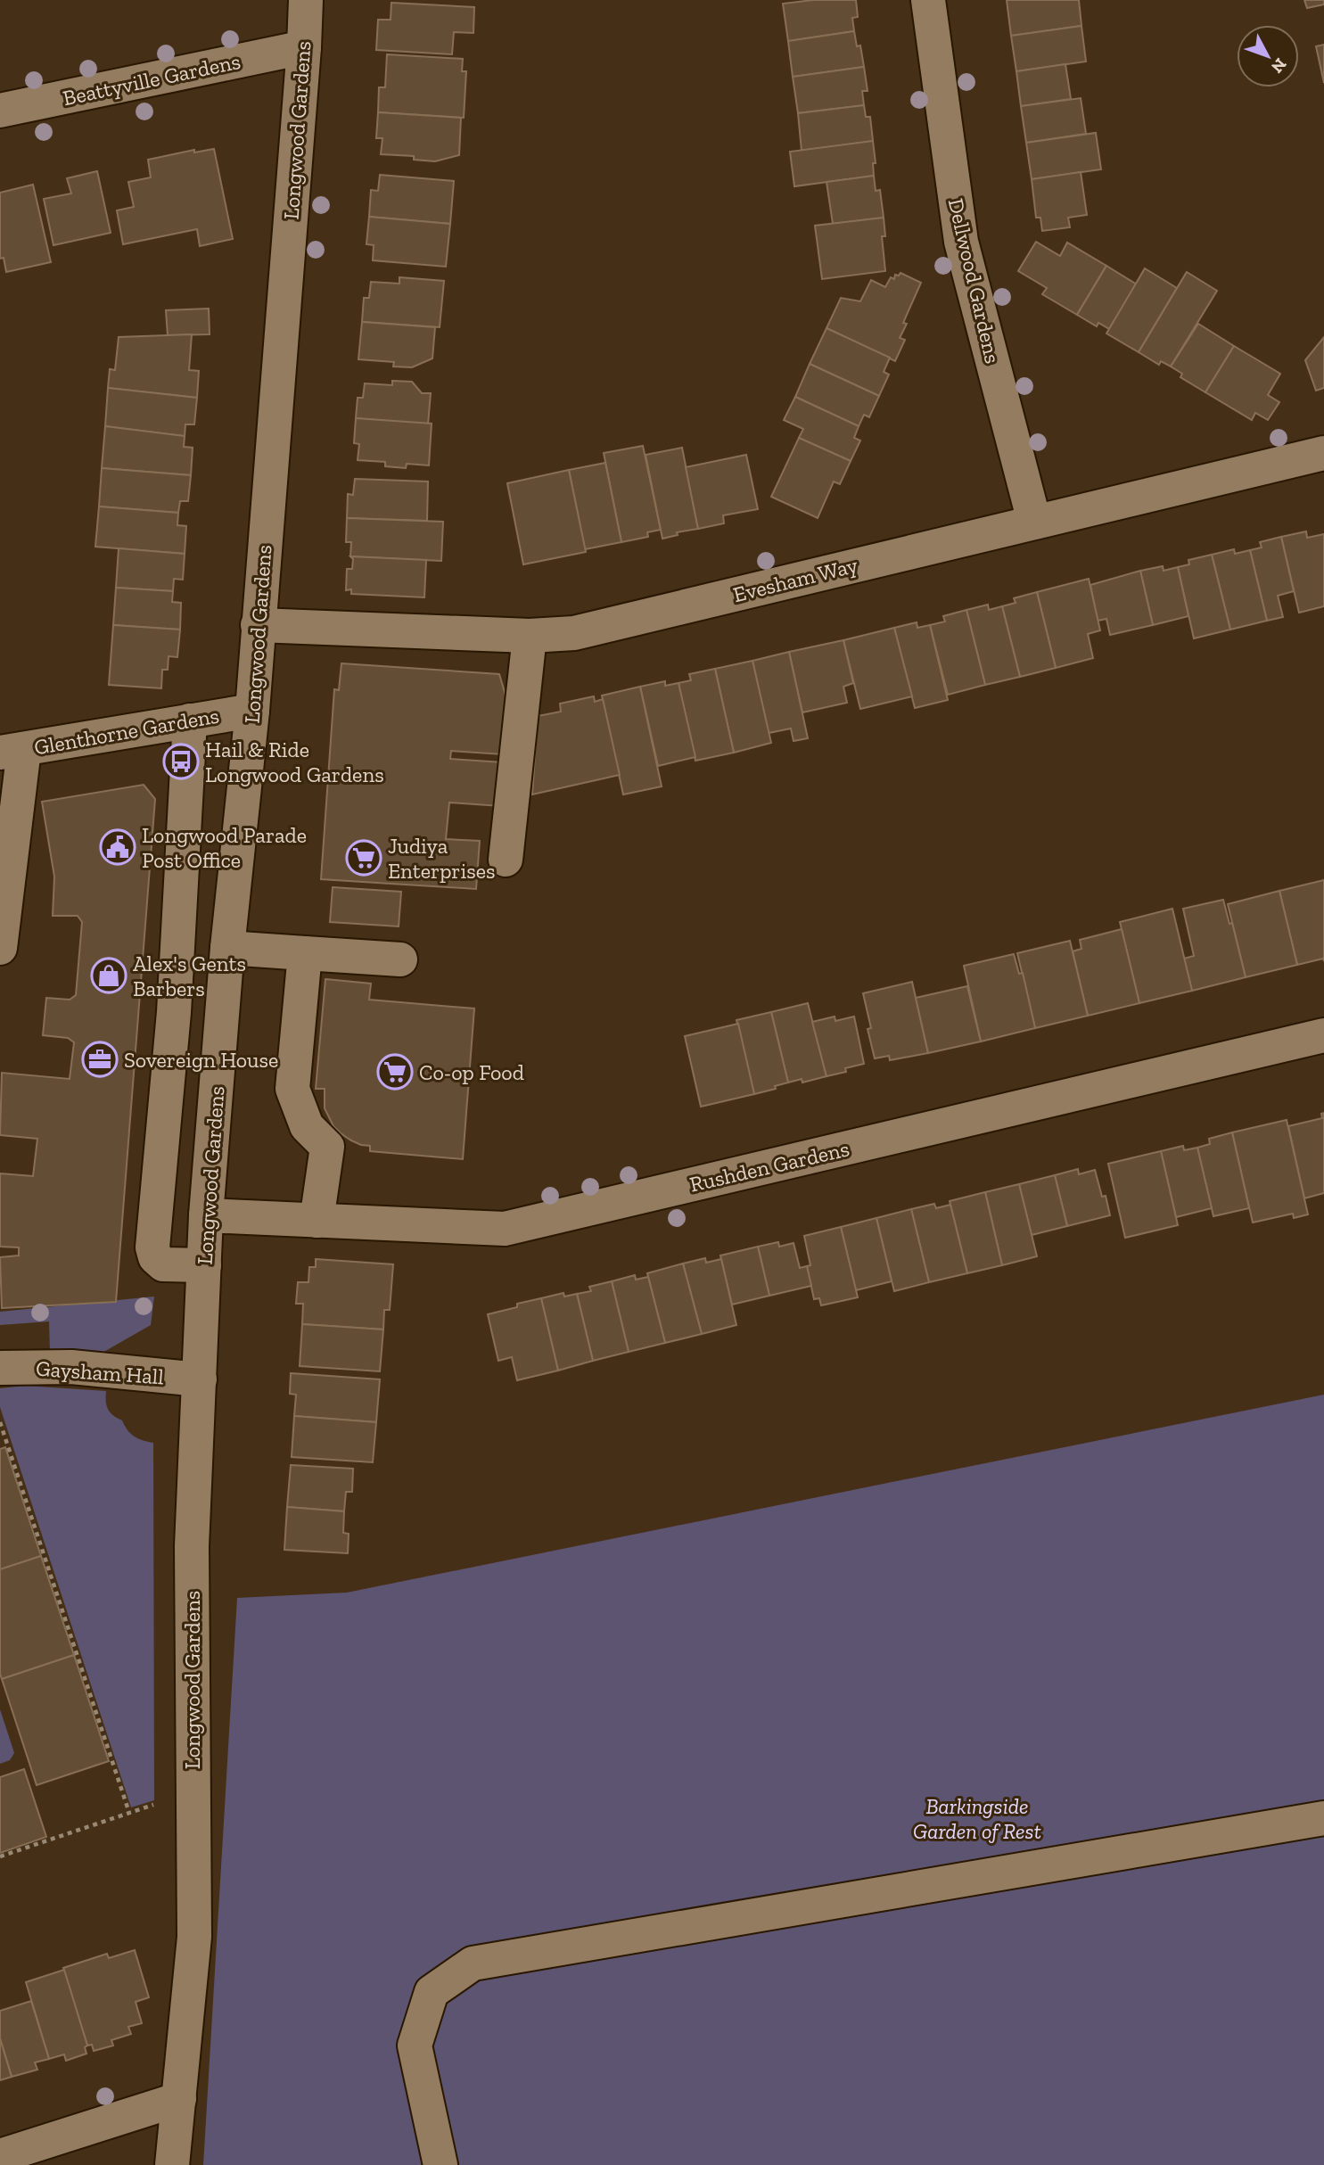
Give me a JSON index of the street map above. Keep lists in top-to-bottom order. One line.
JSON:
{"streets":{"street":["Beattyville Gardens","Longwood Gardens","Dellwood Gardens","Evesham Way","Glenthorne Gardens","Rushden Gardens","Gaysham Hall"]},"crossings":[["Beattyville Gardens","Longwood Gardens"],["Longwood Gardens","Evesham Way"],["Longwood Gardens","Glenthorne Gardens"],["Longwood Gardens","Rushden Gardens"],["Longwood Gardens","Gaysham Hall"],["Dellwood Gardens","Evesham Way"]],"parks":["Barkingside Garden of Rest"],"places":{"bus stop":["Hail & Ride Longwood Gardens"],"public building":["Longwood Parade Post Office"],"supermarket":["Judiya Enterprises","Co-op Food"],"shop":["Alex's Gents Barbers"],"office":["Sovereign House"]},"north":"bottom right"}
